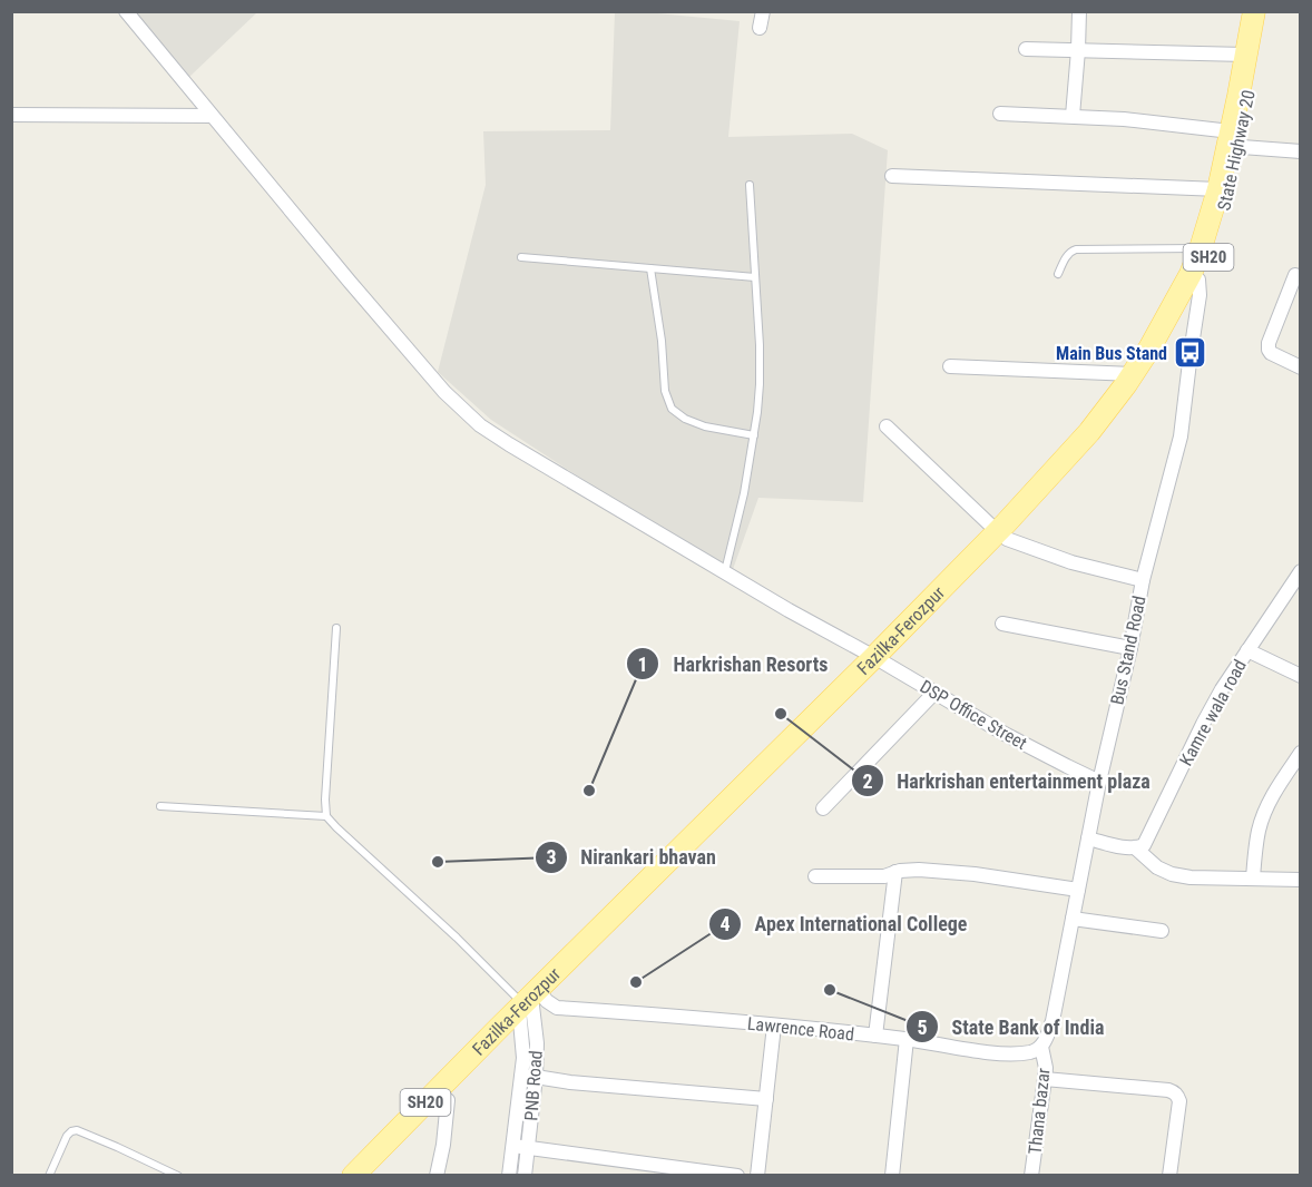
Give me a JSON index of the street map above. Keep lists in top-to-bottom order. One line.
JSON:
{"streets":{"main road":["State Highway 20","SH20","Fazilka-Ferozpur"],"street":["Bus Stand Road","Kamre wala road","DSP Office Street","Lawrence Road","PNB Road","Thana bazar"]},"crossings":[["State Highway 20","Fazilka-Ferozpur"],["State Highway 20","Bus Stand Road"],["Fazilka-Ferozpur","DSP Office Street"],["Fazilka-Ferozpur","Lawrence Road"],["Fazilka-Ferozpur","PNB Road"],["Bus Stand Road","DSP Office Street"],["Bus Stand Road","Lawrence Road"],["Bus Stand Road","Thana bazar"],["Lawrence Road","PNB Road"],["Lawrence Road","Thana bazar"]],"places":{"bus stop":["Main Bus Stand"],"other":["Harkrishan entertainment plaza","Harkrishan Resorts","Nirankari bhavan","Apex International College","State Bank of India"]}}
